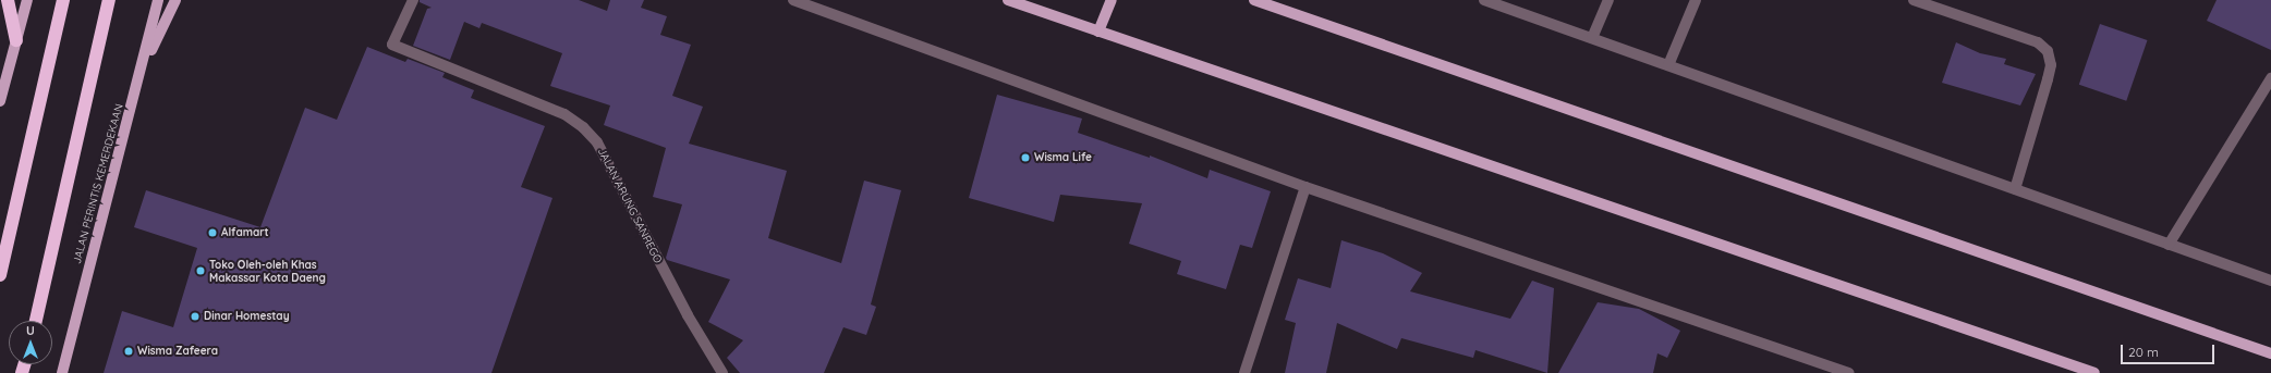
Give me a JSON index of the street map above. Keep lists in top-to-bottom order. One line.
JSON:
{"streets":{"main road":["JALAN PERINTIS KEMERDEKAAN"],"street":["JALAN ARUNG SANREGO"]},"places":["Wisma Life","Alfamart","Toko Oleh-oleh Khas Makassar Kota Daeng","Dinar Homestay","Wisma Zafeera"],"scale_bar":"20 m","north":"top"}
